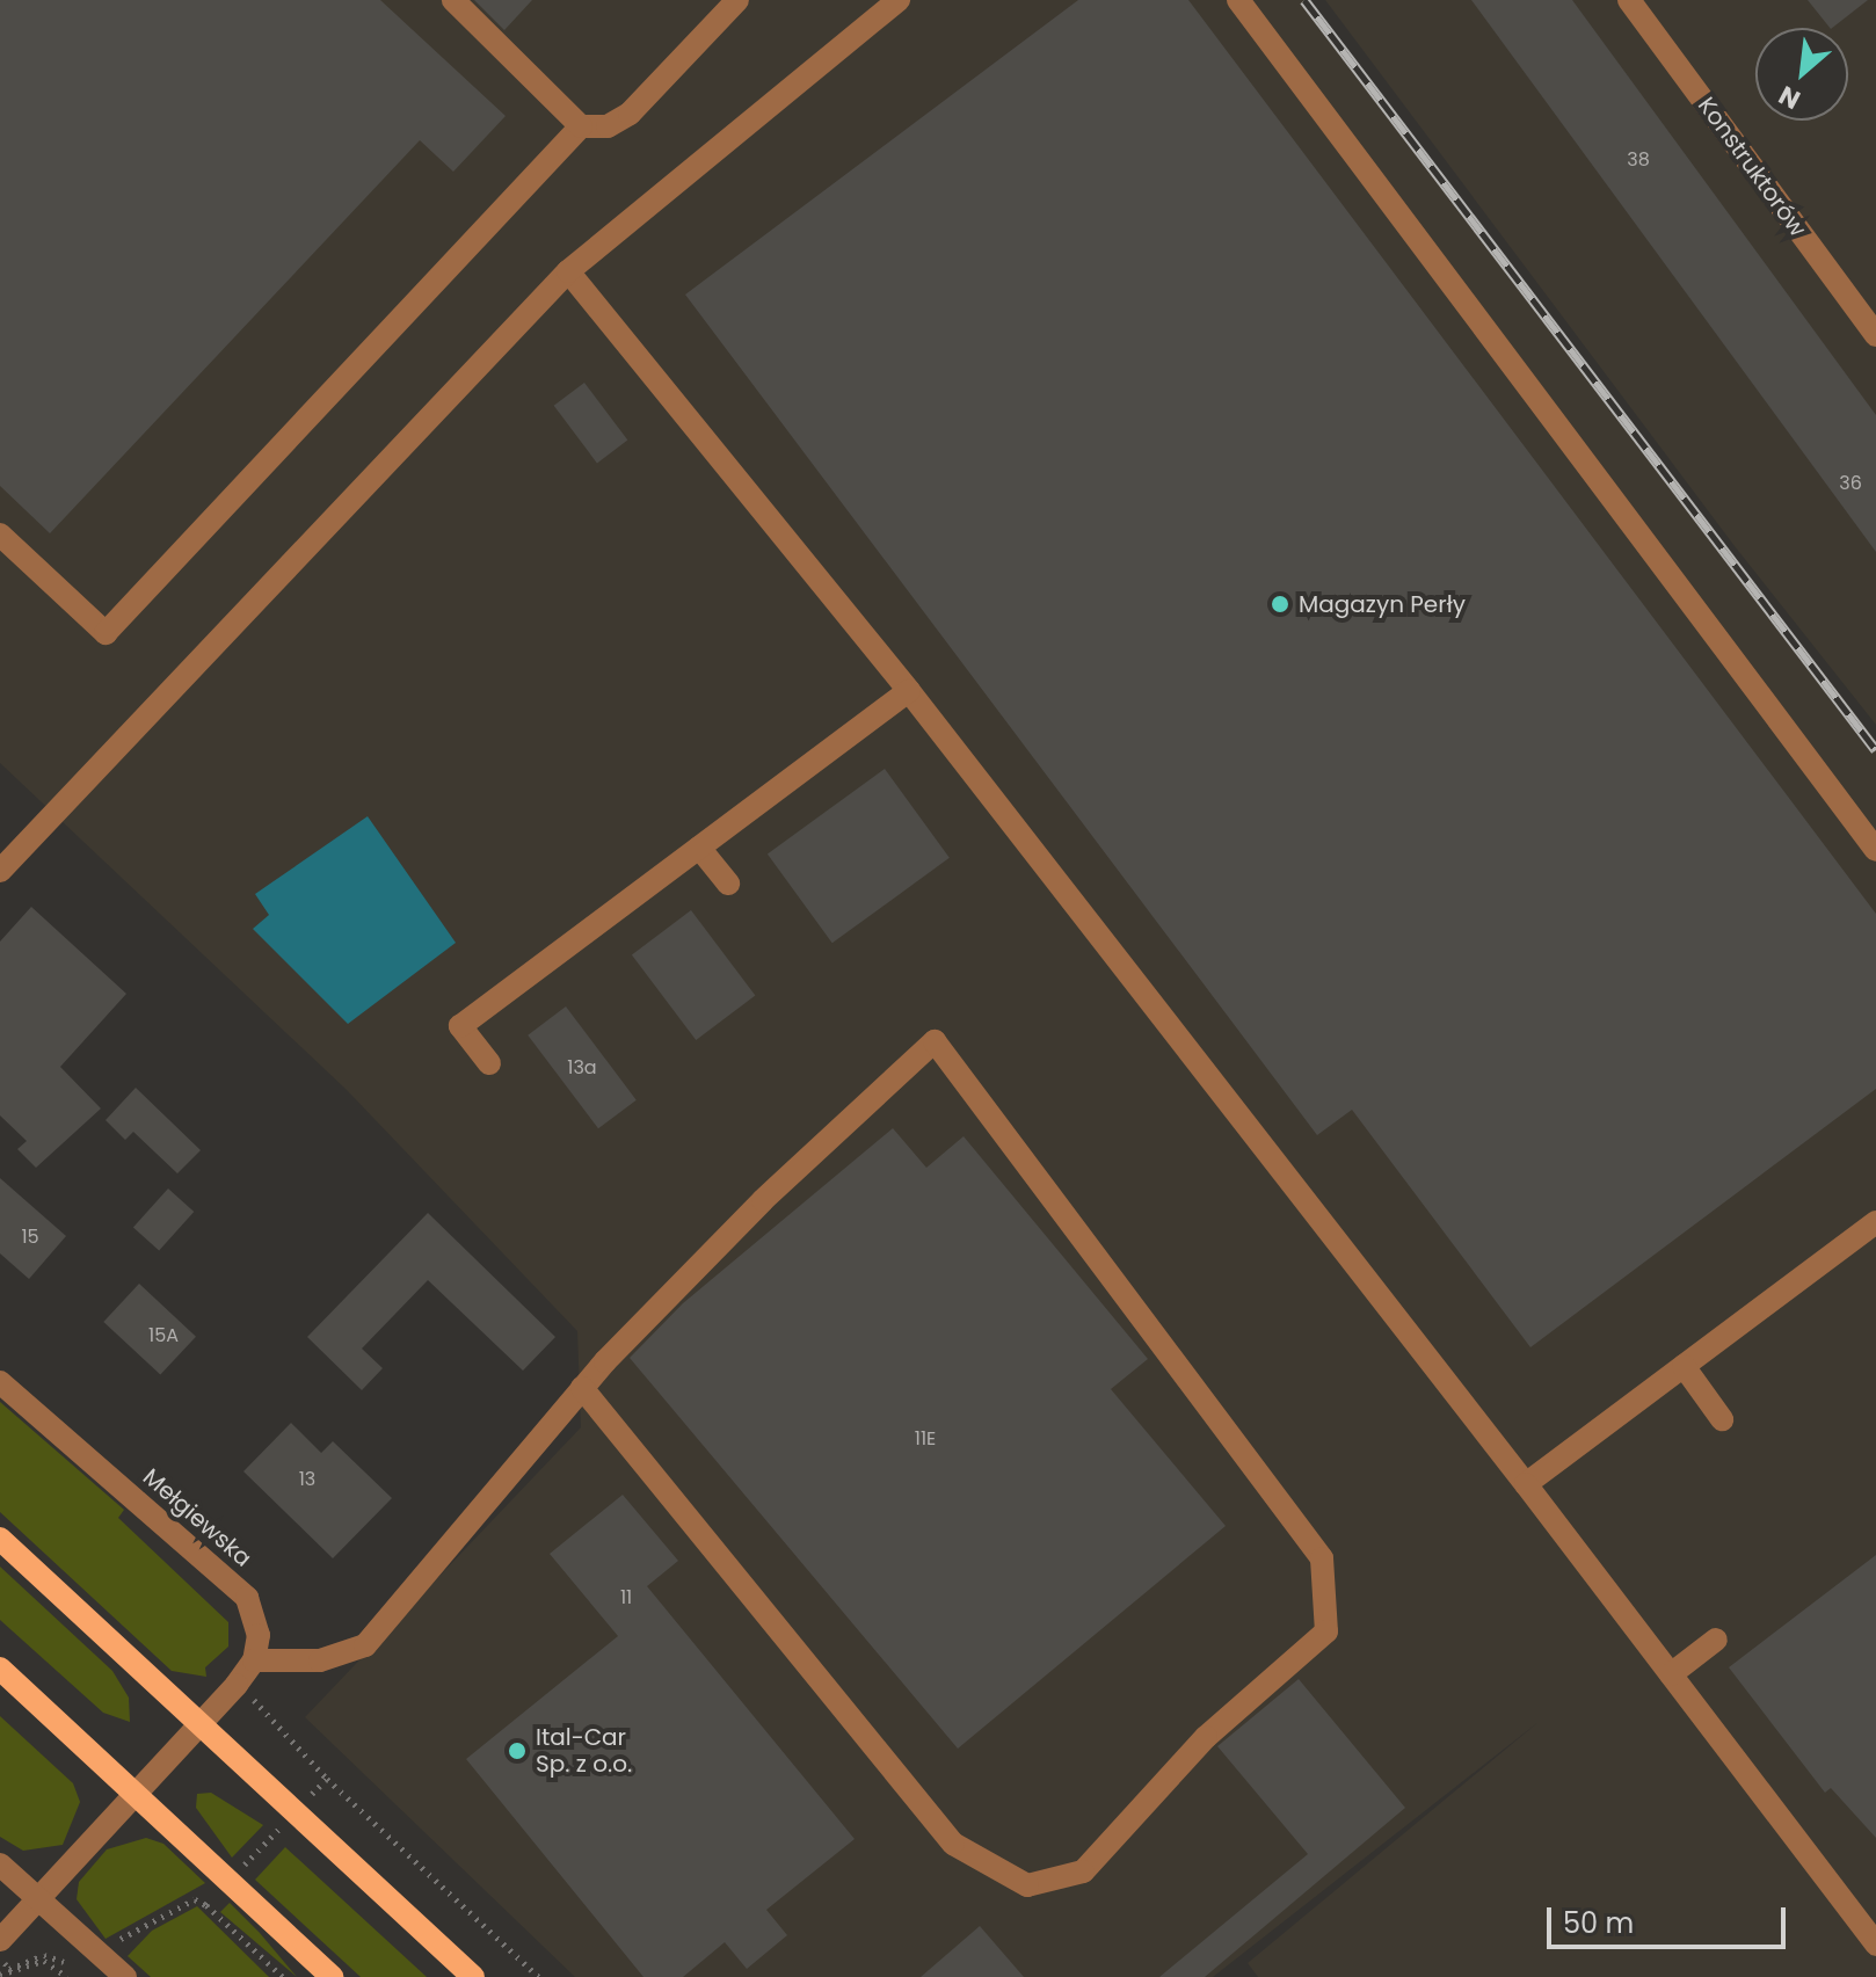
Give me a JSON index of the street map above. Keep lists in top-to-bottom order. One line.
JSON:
{"streets":{"street":["Konstruktorów","Mełgiewska"]},"places":["Magazyn Perły","Ital-Car Sp. z o.o."],"house_numbers":["38","36","13a","15","15A","11E","13","11"],"scale_bar":"50 m","north":"bottom left"}
